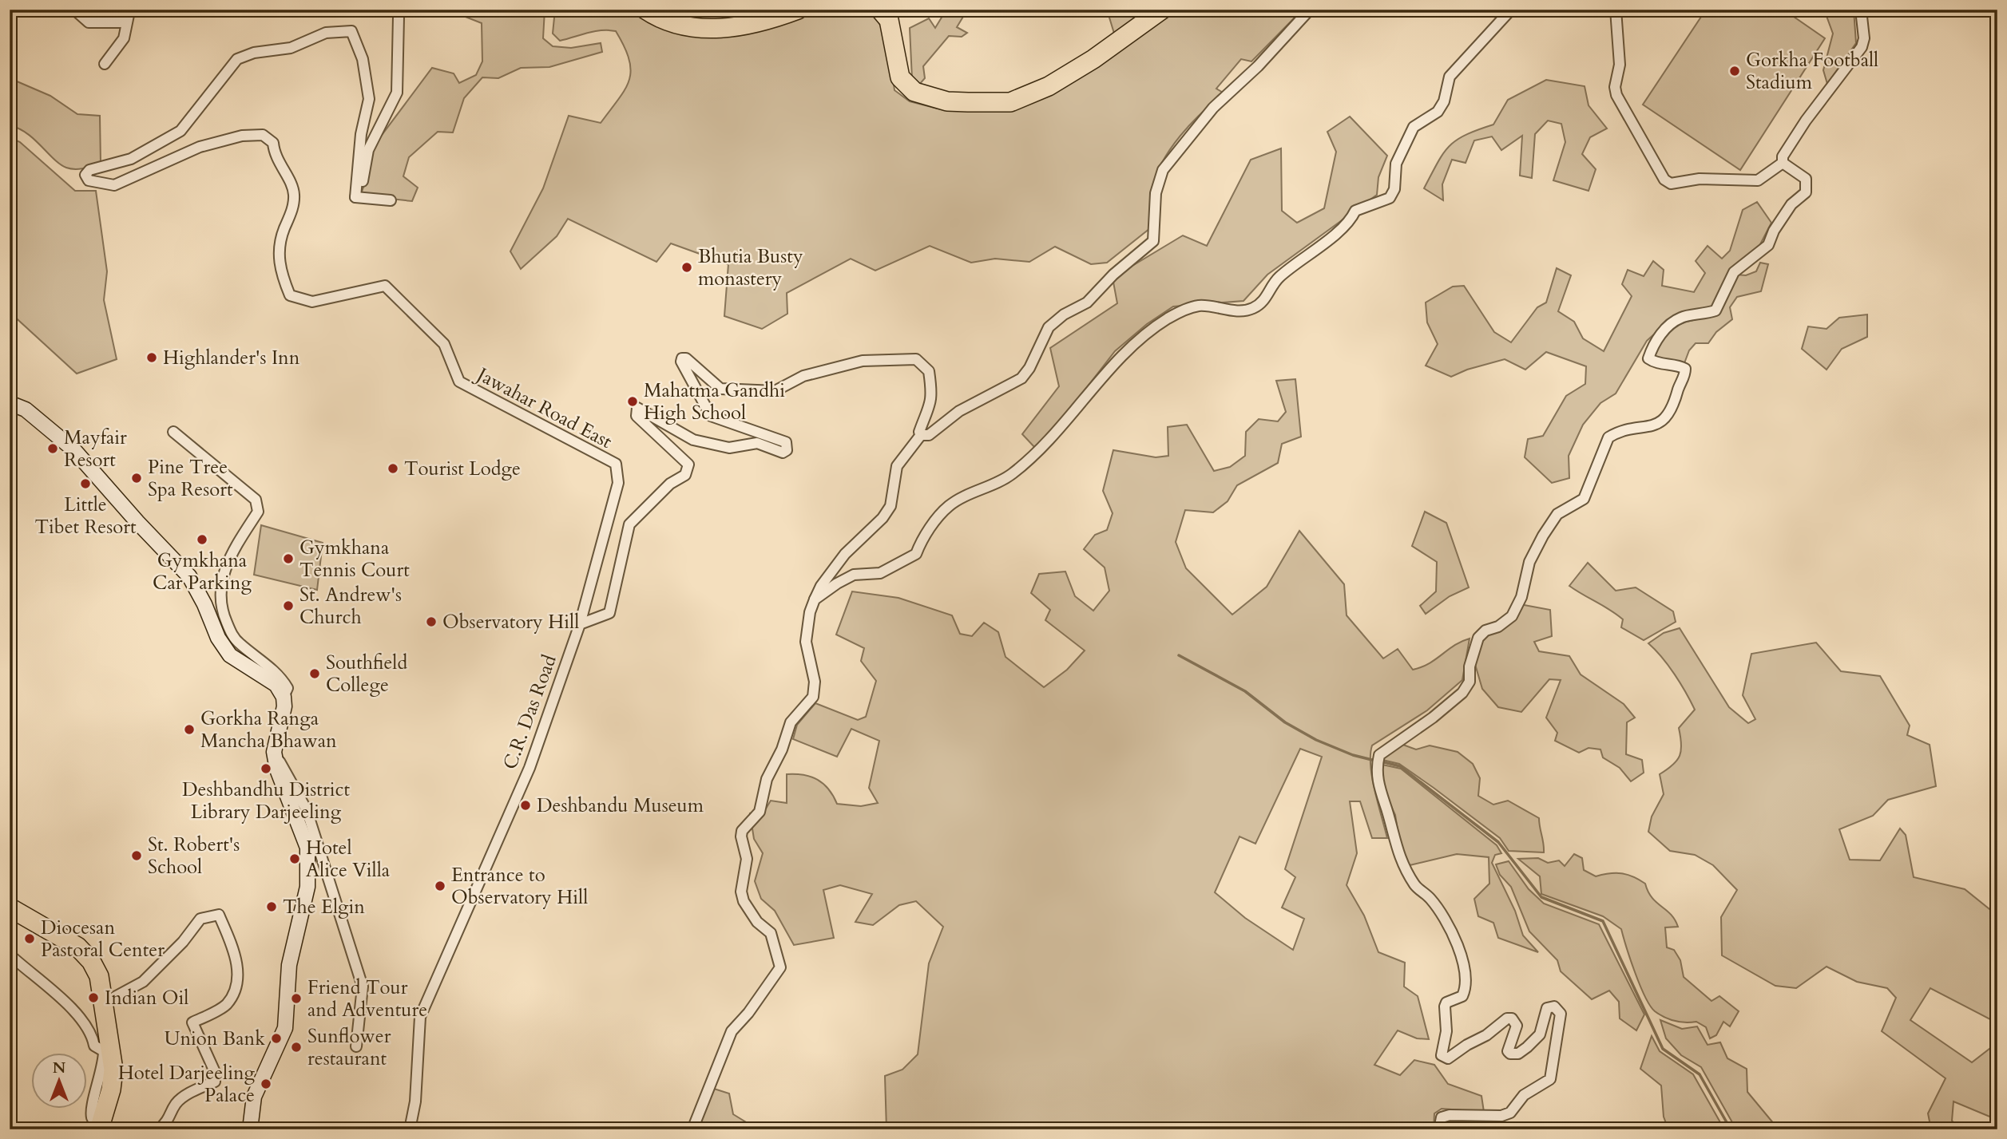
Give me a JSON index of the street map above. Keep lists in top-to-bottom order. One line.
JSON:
{"streets":{"street":["Jawahar Road East","C.R. Das Road"]},"crossings":[["Jawahar Road East","C.R. Das Road"]],"places":["Gorkha Football Stadium","Bhutia Busty monastery","Highlander's Inn","Mahatma Gandhi High School","Mayfair Resort","Tourist Lodge","Pine Tree Spa Resort","Little Tibet Resort","Gymkhana Car Parking","Gymkhana Tennis Court","St. Andrew's Church","Observatory Hill","Southfield College","Gorkha Ranga Mancha Bhawan","Deshbandhu District Library Darjeeling","Deshbandu Museum","St. Robert's School","Hotel Alice Villa","Entrance to Observatory Hill","The Elgin","Diocesan Pastoral Center","Indian Oil","Friend Tour and Adventure","Union Bank","Sunflower restaurant","Hotel Darjeeling Palace"],"north":"top"}
